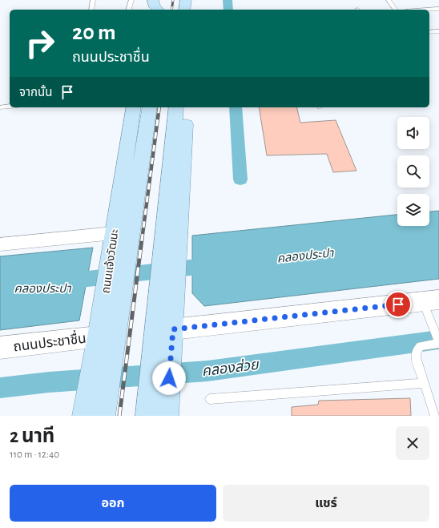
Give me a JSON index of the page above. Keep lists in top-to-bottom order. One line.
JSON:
{"streets":{"main road":["ถนนแจ้งวัฒนะ","ถนนประชาชื่น"]},"crossings":[["ถนนแจ้งวัฒนะ","ถนนประชาชื่น"]],"water":["คลองประปา","คลองส่วย"],"page":{"turn":["20 m","ถนนประชาชื่น"],"then":"จากนั้น","heading":["2 นาที","110 m · 12:40"],"buttons":["ออก","แชร์"]}}
